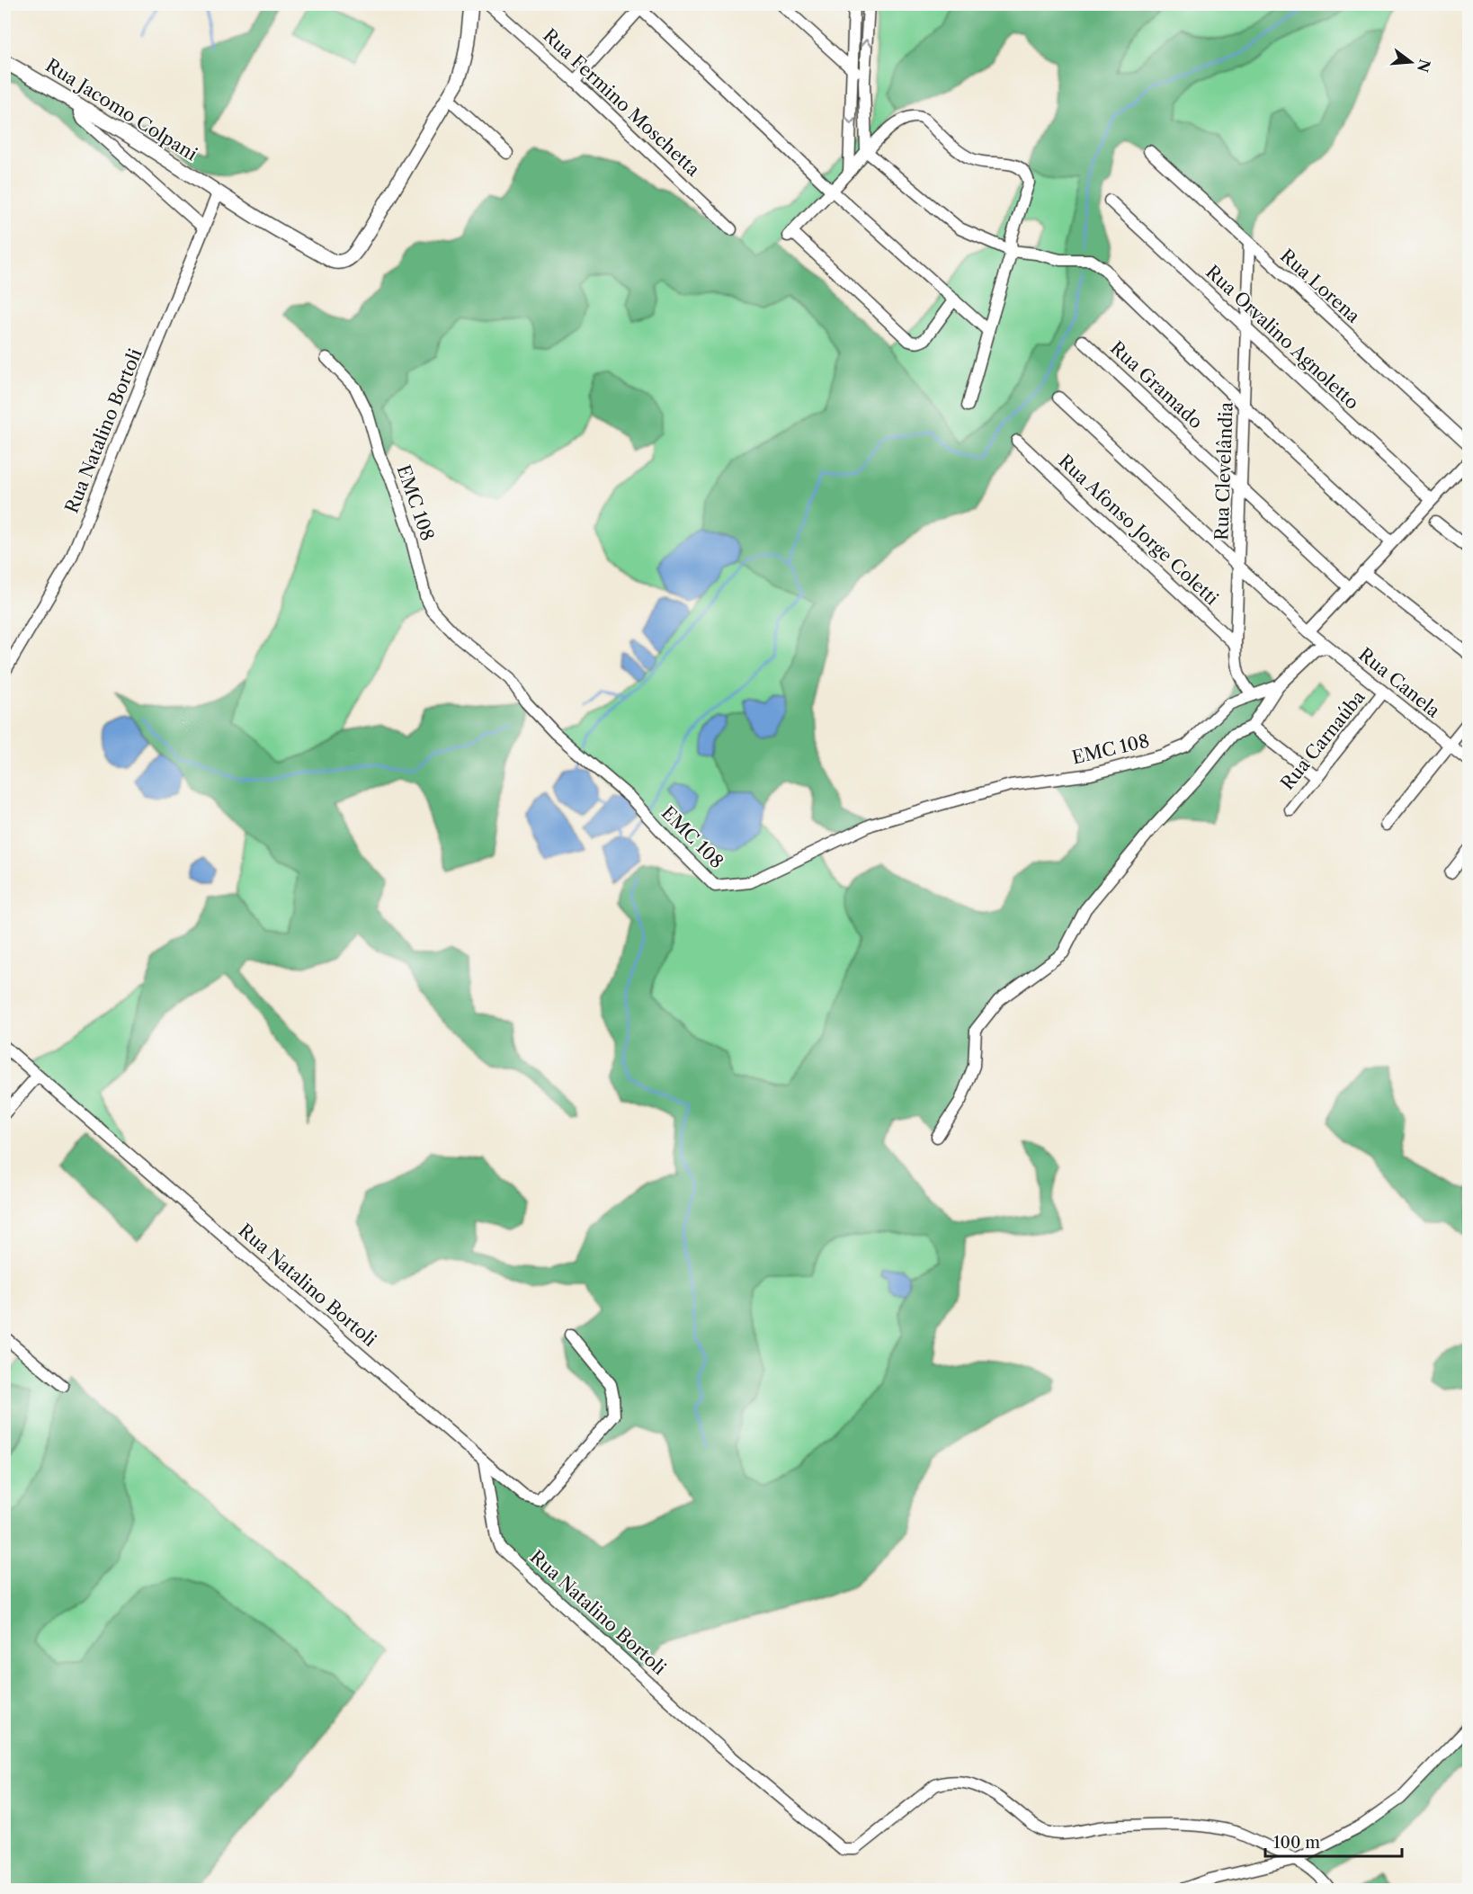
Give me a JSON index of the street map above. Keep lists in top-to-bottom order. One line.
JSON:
{"streets":{"street":["Rua Fermino Moschetta","Rua Jacomo Colpani","Rua Lorena","Rua Orvalino Agnoletto","Rua Gramado","Rua Natalino Bortoli","Rua Clevelândia","EMC 108","Rua Afonso Jorge Coletti","Rua Canela","Rua Carnaúba"]},"crossings":[["Rua Jacomo Colpani","Rua Natalino Bortoli"],["Rua Lorena","Rua Clevelândia"],["Rua Orvalino Agnoletto","Rua Clevelândia"],["Rua Gramado","Rua Clevelândia"],["Rua Clevelândia","EMC 108"],["Rua Clevelândia","Rua Afonso Jorge Coletti"],["Rua Clevelândia","Rua Canela"],["Rua Canela","Rua Carnaúba"]],"scale_bar":"100 m","north":"right"}
